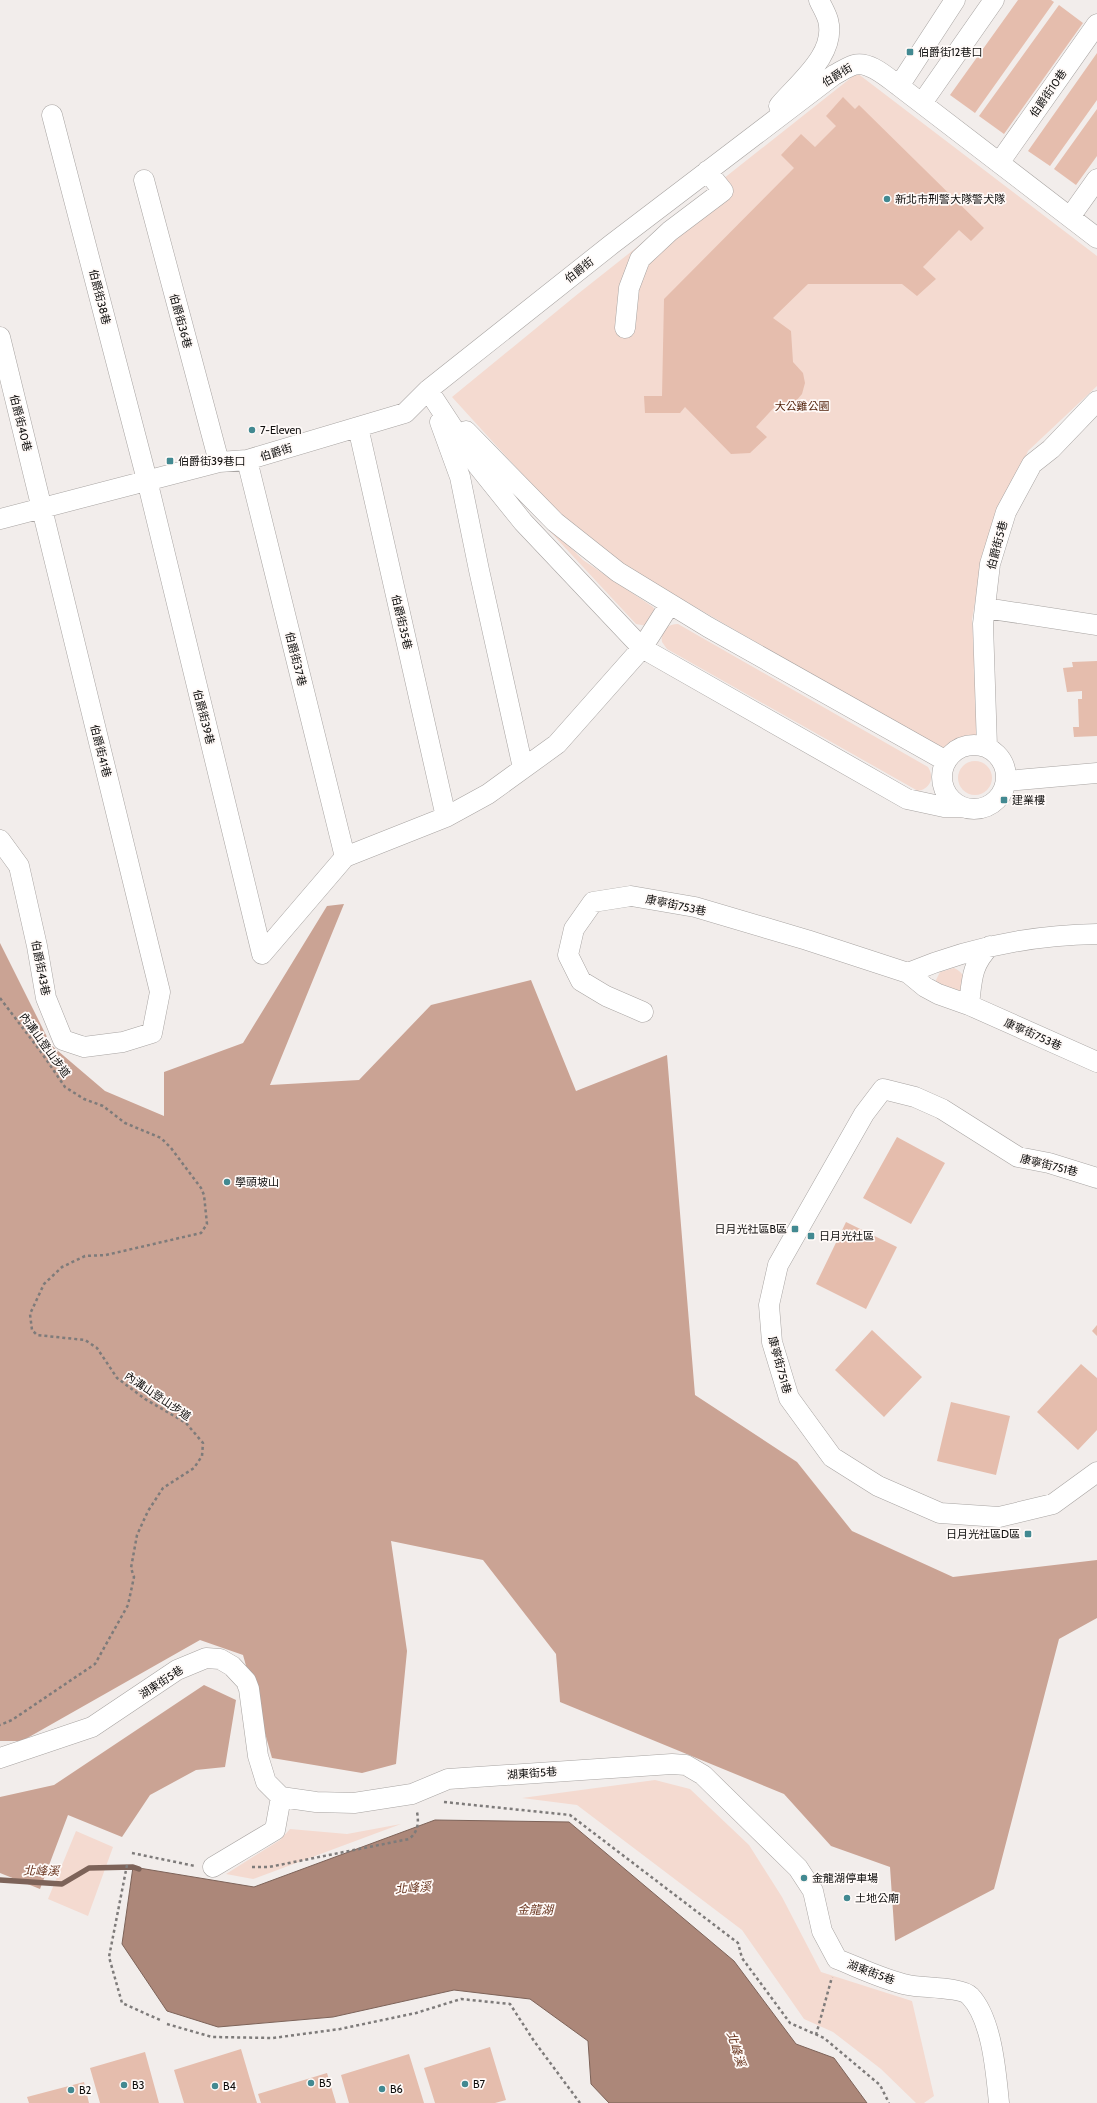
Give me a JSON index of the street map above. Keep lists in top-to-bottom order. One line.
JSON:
{"streets":{"street":["伯爵街","伯爵街10巷","伯爵街38巷","伯爵街36巷","伯爵街40巷","伯爵街5巷","伯爵街35巷","伯爵街37巷","伯爵街39巷","伯爵街41巷","康寧街753巷","伯爵街43巷","康寧街751巷","湖東街5巷"],"path":["內溝山登山步道"]},"crossings":[["伯爵街","伯爵街10巷"],["伯爵街","伯爵街38巷"],["伯爵街","伯爵街36巷"],["伯爵街","伯爵街40巷"],["伯爵街","伯爵街35巷"],["伯爵街","伯爵街37巷"],["伯爵街","伯爵街39巷"],["伯爵街","伯爵街41巷"],["伯爵街38巷","伯爵街39巷"],["伯爵街40巷","伯爵街41巷"],["伯爵街37巷","伯爵街39巷"],["伯爵街41巷","伯爵街43巷"]],"water":["北峰溪","金龍湖"],"parks":["大公雞公園"],"places":{"transit":["伯爵街12巷口","伯爵街39巷口","建業樓","日月光社區B區","日月光社區","日月光社區D區"],"other":["新北市刑警大隊警犬隊","7-Eleven","學頭坡山","金龍湖停車場","土地公廟","B5","B7","B3","B4","B6","B2"]}}
